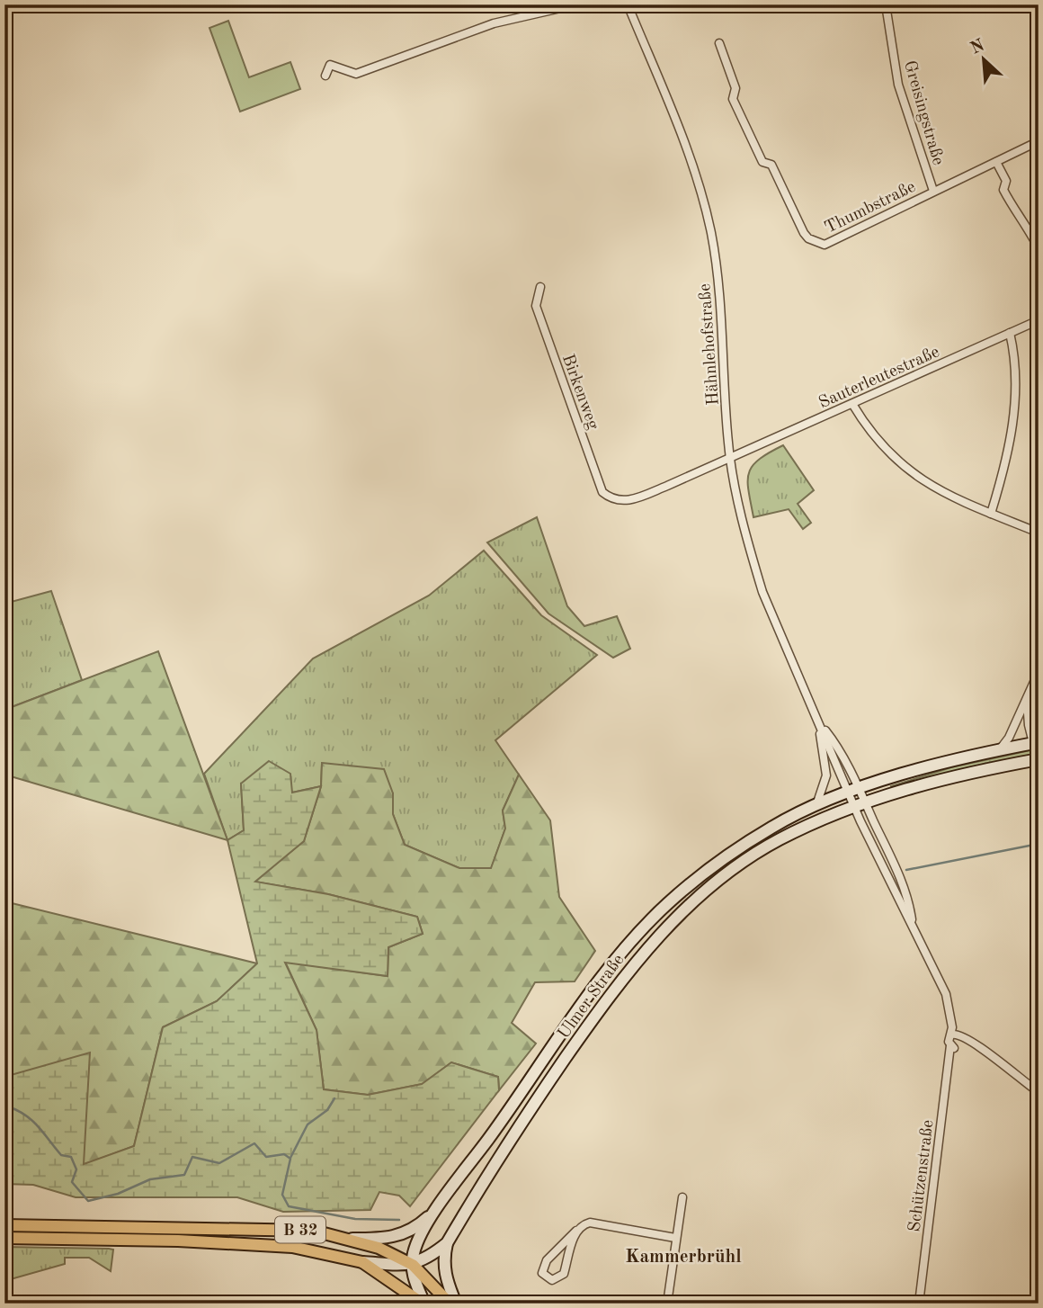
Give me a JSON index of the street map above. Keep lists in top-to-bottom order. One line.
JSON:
{"streets":{"main road":["Ulmer Straße","B 32"],"street":["Greisingstraße","Thumbstraße","Hähnlehofstraße","Sauterleutestraße","Birkenweg","Schützenstraße"]},"crossings":[["Greisingstraße","Thumbstraße"],["Hähnlehofstraße","Sauterleutestraße"],["Sauterleutestraße","Birkenweg"],["Ulmer Straße","B 32"]],"districts":["Kammerbrühl"],"north":"top left"}
